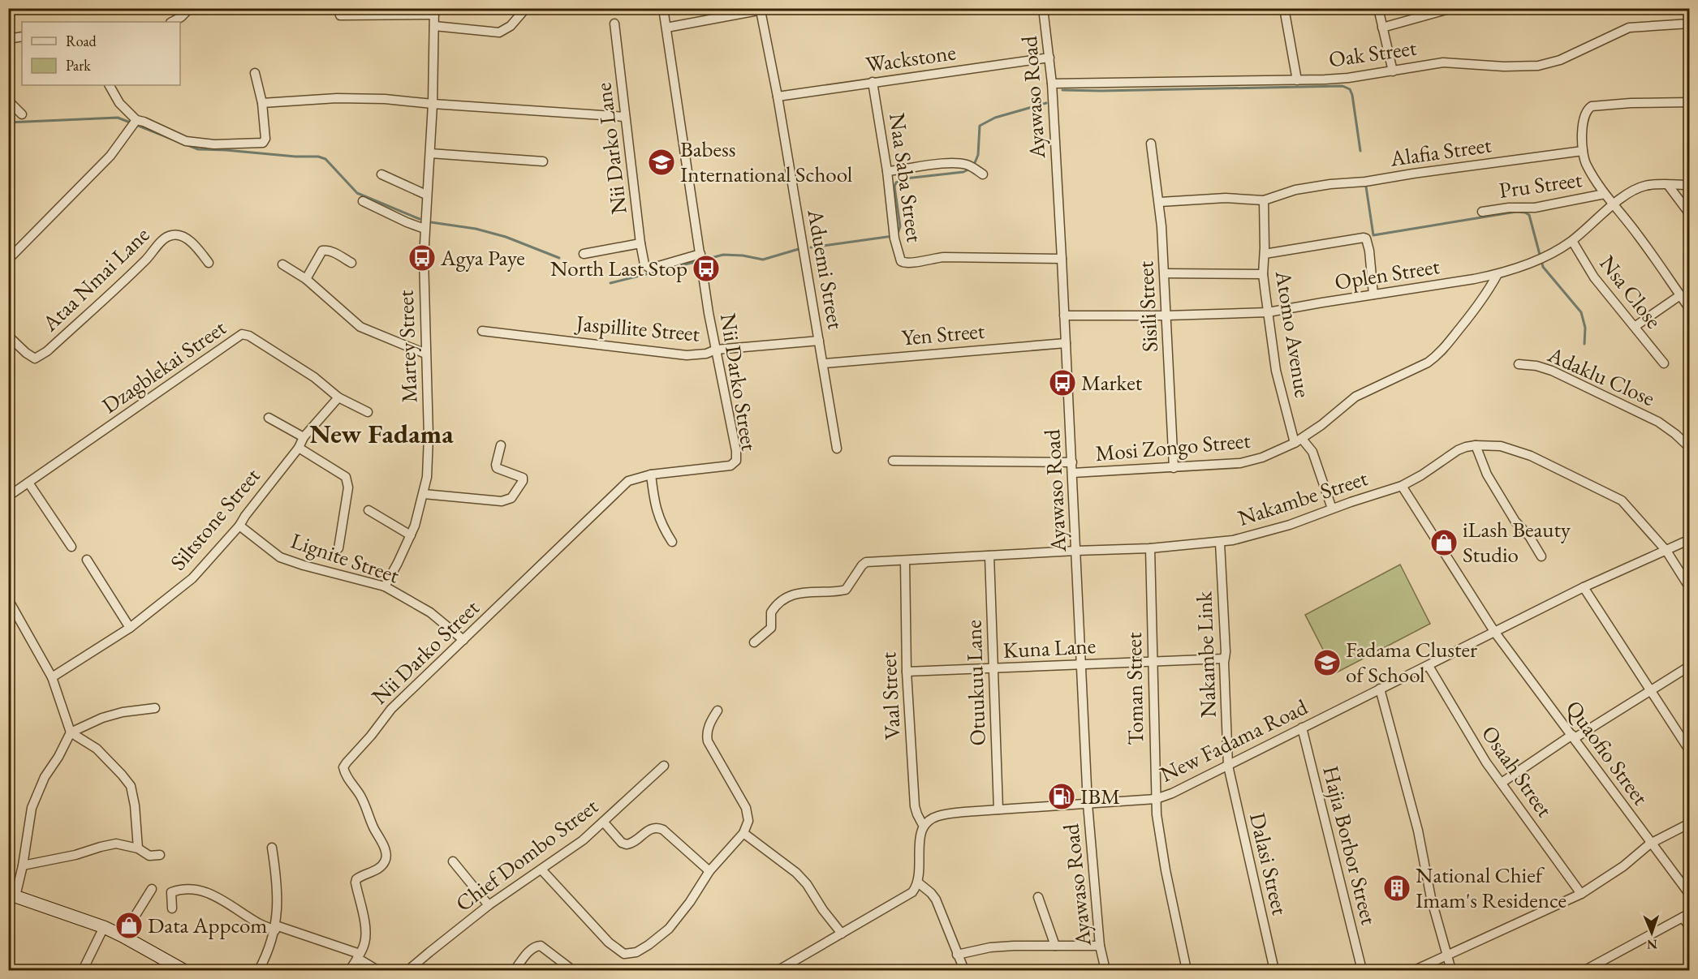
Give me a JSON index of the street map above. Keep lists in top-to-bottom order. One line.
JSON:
{"streets":{"street":["Oak Street","Wackstone","Ayawaso Road","Nii Darko Lane","Alafia Street","Naa Saba Street","Pru Street","Aduemi Street","Oplen Street","Ataa Nmai Lane","Nsa Close","Sisili Street","Jaspillite Street","Yen Street","Atomo Avenue","Martey Street","Dzagblekai Street","Adaklu Close","Nii Darko Street","Mosi Zongo Street","Nakambe Street","Siltstone Street","Lignite Street","Kuna Lane","Nakambe Link","Otuukuu Lane","Toman Street","Vaal Street","New Fadama Road","Quaofio Street","Osaah Street","Hajia Borbor Street","Chief Dombo Street","Dalasi Street"]},"crossings":[["Oak Street","Ayawaso Road"],["Wackstone","Ayawaso Road"],["Wackstone","Naa Saba Street"],["Wackstone","Aduemi Street"],["Ayawaso Road","Naa Saba Street"],["Ayawaso Road","Oplen Street"],["Ayawaso Road","Yen Street"],["Ayawaso Road","Mosi Zongo Street"],["Ayawaso Road","Nakambe Street"],["Ayawaso Road","Kuna Lane"],["Ayawaso Road","New Fadama Road"],["Nii Darko Lane","Nii Darko Street"],["Alafia Street","Sisili Street"],["Alafia Street","Atomo Avenue"],["Aduemi Street","Jaspillite Street"],["Aduemi Street","Yen Street"],["Oplen Street","Nsa Close"],["Oplen Street","Sisili Street"],["Oplen Street","Atomo Avenue"],["Oplen Street","Mosi Zongo Street"],["Sisili Street","Mosi Zongo Street"],["Jaspillite Street","Nii Darko Street"],["Atomo Avenue","Mosi Zongo Street"],["Atomo Avenue","Nakambe Street"],["Martey Street","Lignite Street"],["Dzagblekai Street","Siltstone Street"],["Nii Darko Street","Lignite Street"],["Nakambe Street","Nakambe Link"],["Nakambe Street","Otuukuu Lane"],["Nakambe Street","Toman Street"],["Nakambe Street","Vaal Street"],["Nakambe Street","New Fadama Road"],["Nakambe Street","Quaofio Street"],["Siltstone Street","Lignite Street"],["Kuna Lane","Nakambe Link"],["Kuna Lane","Otuukuu Lane"],["Kuna Lane","Toman Street"],["Kuna Lane","Vaal Street"],["Nakambe Link","New Fadama Road"],["Nakambe Link","Dalasi Street"],["Otuukuu Lane","New Fadama Road"],["Toman Street","New Fadama Road"],["Vaal Street","New Fadama Road"],["New Fadama Road","Quaofio Street"],["New Fadama Road","Osaah Street"],["New Fadama Road","Hajia Borbor Street"],["New Fadama Road","Dalasi Street"]],"districts":["New Fadama"],"places":{"school or university":["Babess International School","Fadama Cluster of School"],"bus stop":["Agya Paye","North Last Stop","Market"],"shop":["iLash Beauty Studio","Data Appcom"],"fuel station":["IBM"],"building":["National Chief Imam's Residence"]},"legend":["Road","Park"],"north":"bottom"}
